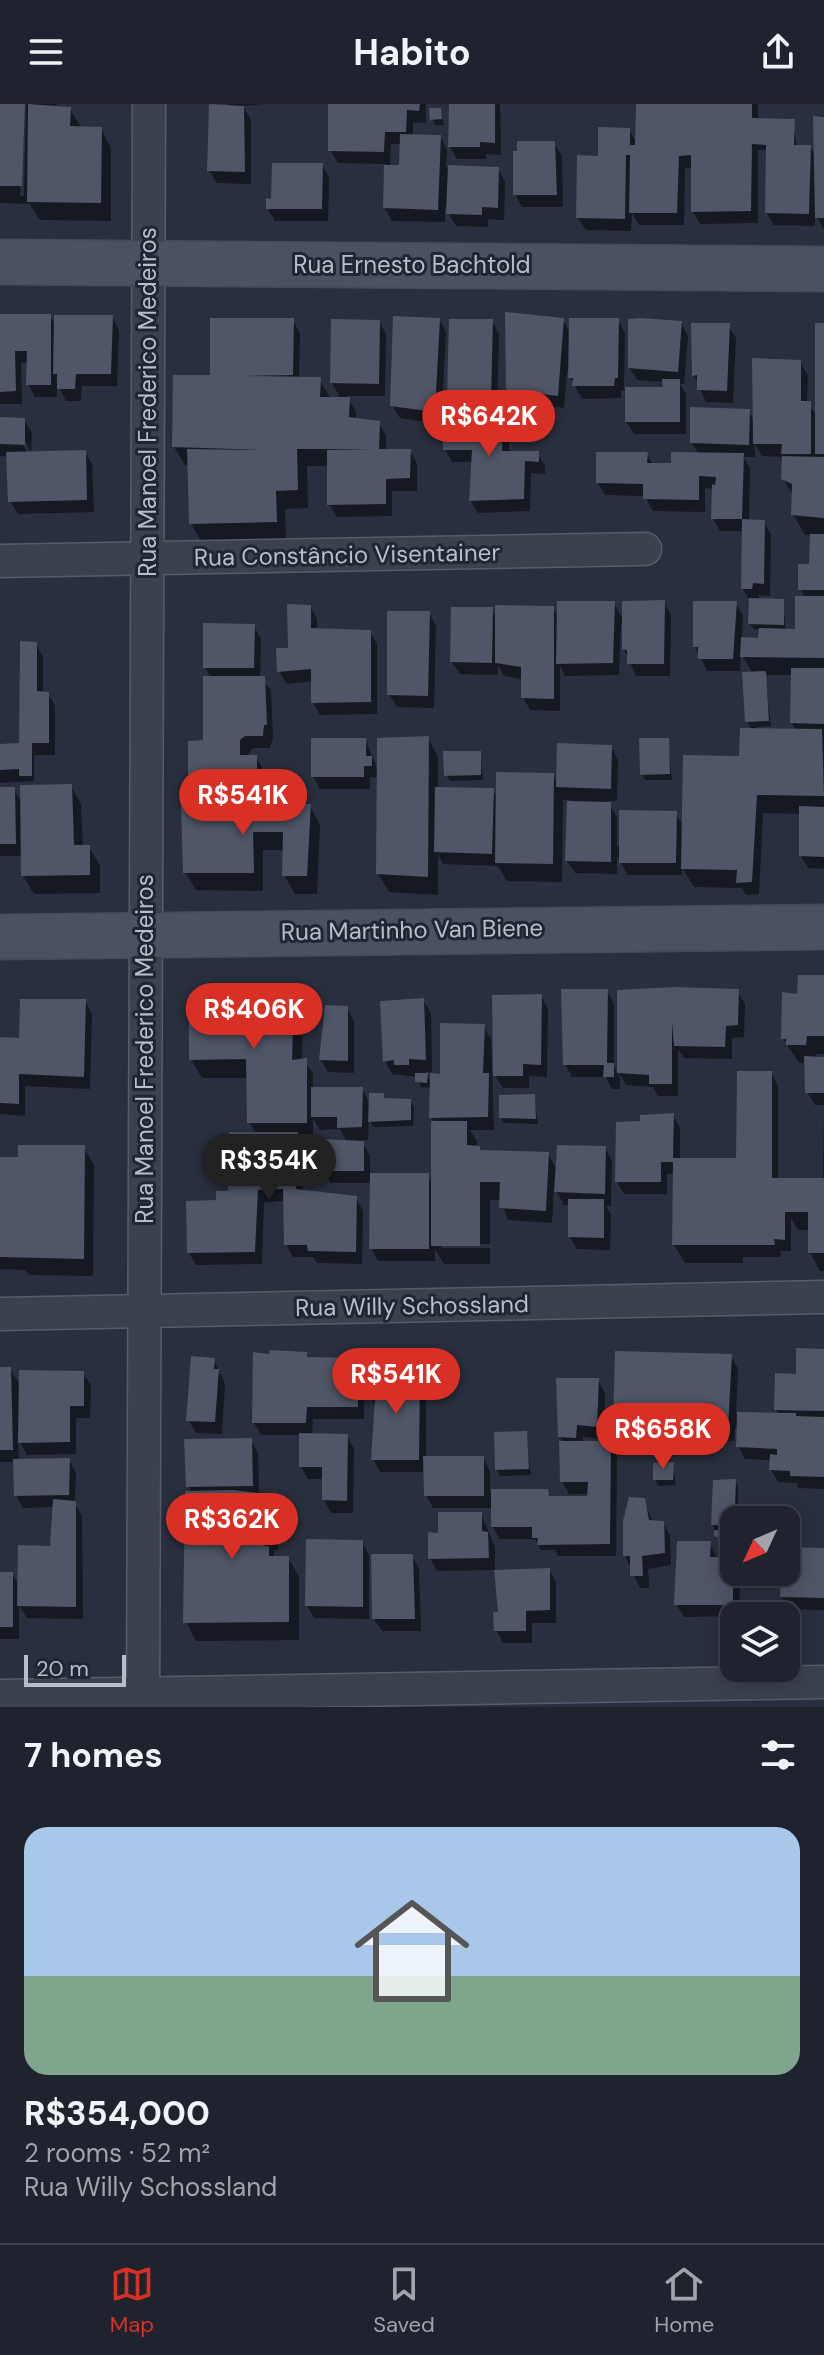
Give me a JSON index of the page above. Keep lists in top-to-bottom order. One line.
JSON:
{"streets":{"street":["Rua Ernesto Bachtold","Rua Manoel Frederico Medeiros","Rua Constâncio Visentainer","Rua Martinho Van Biene","Rua Willy Schossland"]},"crossings":[["Rua Ernesto Bachtold","Rua Manoel Frederico Medeiros"],["Rua Manoel Frederico Medeiros","Rua Constâncio Visentainer"],["Rua Manoel Frederico Medeiros","Rua Martinho Van Biene"],["Rua Manoel Frederico Medeiros","Rua Willy Schossland"]],"scale_bar":"20 m","north":"bottom left","page":{"header":"Habito","price":["R$642K","R$541K","R$406K","R$354K","R$541K","R$658K","R$362K"],"scale":"20 m","heading":"7 homes","list":[{"name":"R$354,000","note":"2 rooms · 52 m² · Rua Willy Schossland"}],"tabs":["Map","Saved","Home"]}}
